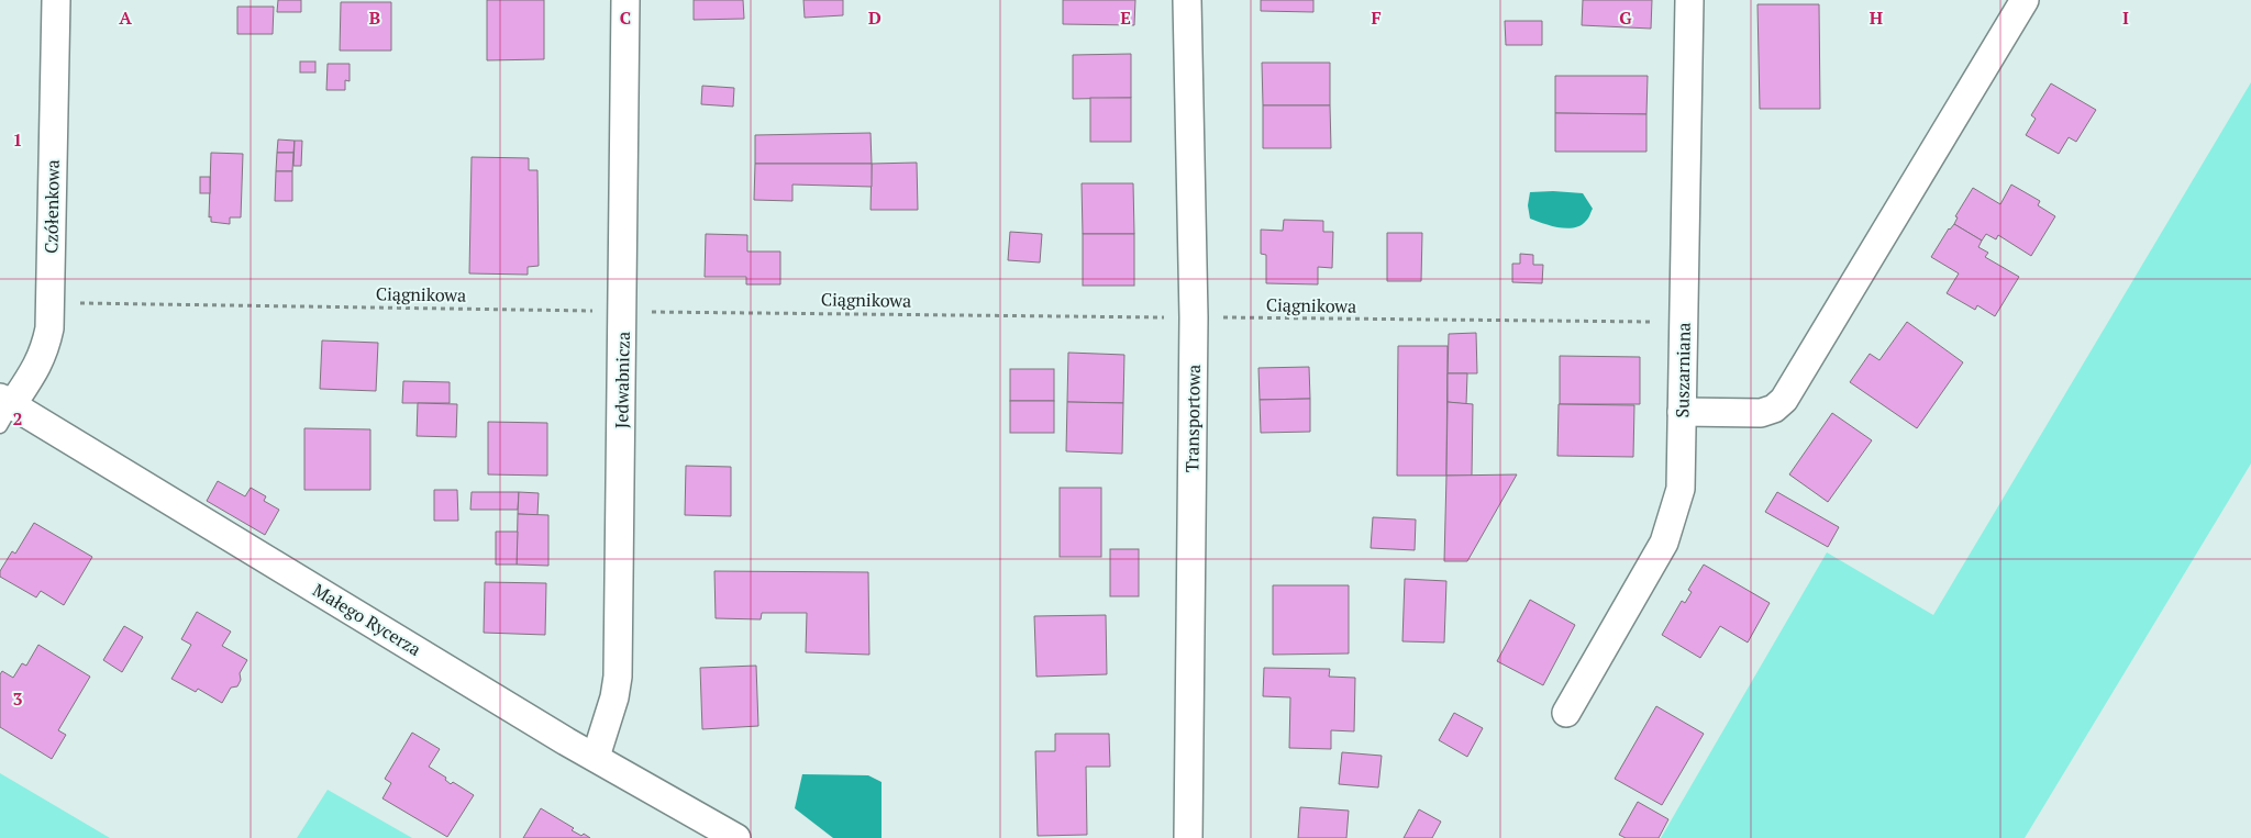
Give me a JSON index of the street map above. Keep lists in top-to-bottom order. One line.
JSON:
{"streets":{"street":["Czółenkowa","Suszarniana","Jedwabnicza","Transportowa","Małego Rycerza"],"path":["Ciągnikowa"]},"crossings":[["Czółenkowa","Ciągnikowa"],["Czółenkowa","Małego Rycerza"],["Ciągnikowa","Suszarniana"],["Ciągnikowa","Jedwabnicza"],["Ciągnikowa","Transportowa"],["Jedwabnicza","Małego Rycerza"]],"grid":{"columns":["A","B","C","D","E","F","G","H","I"],"rows":["1","2","3"]}}
